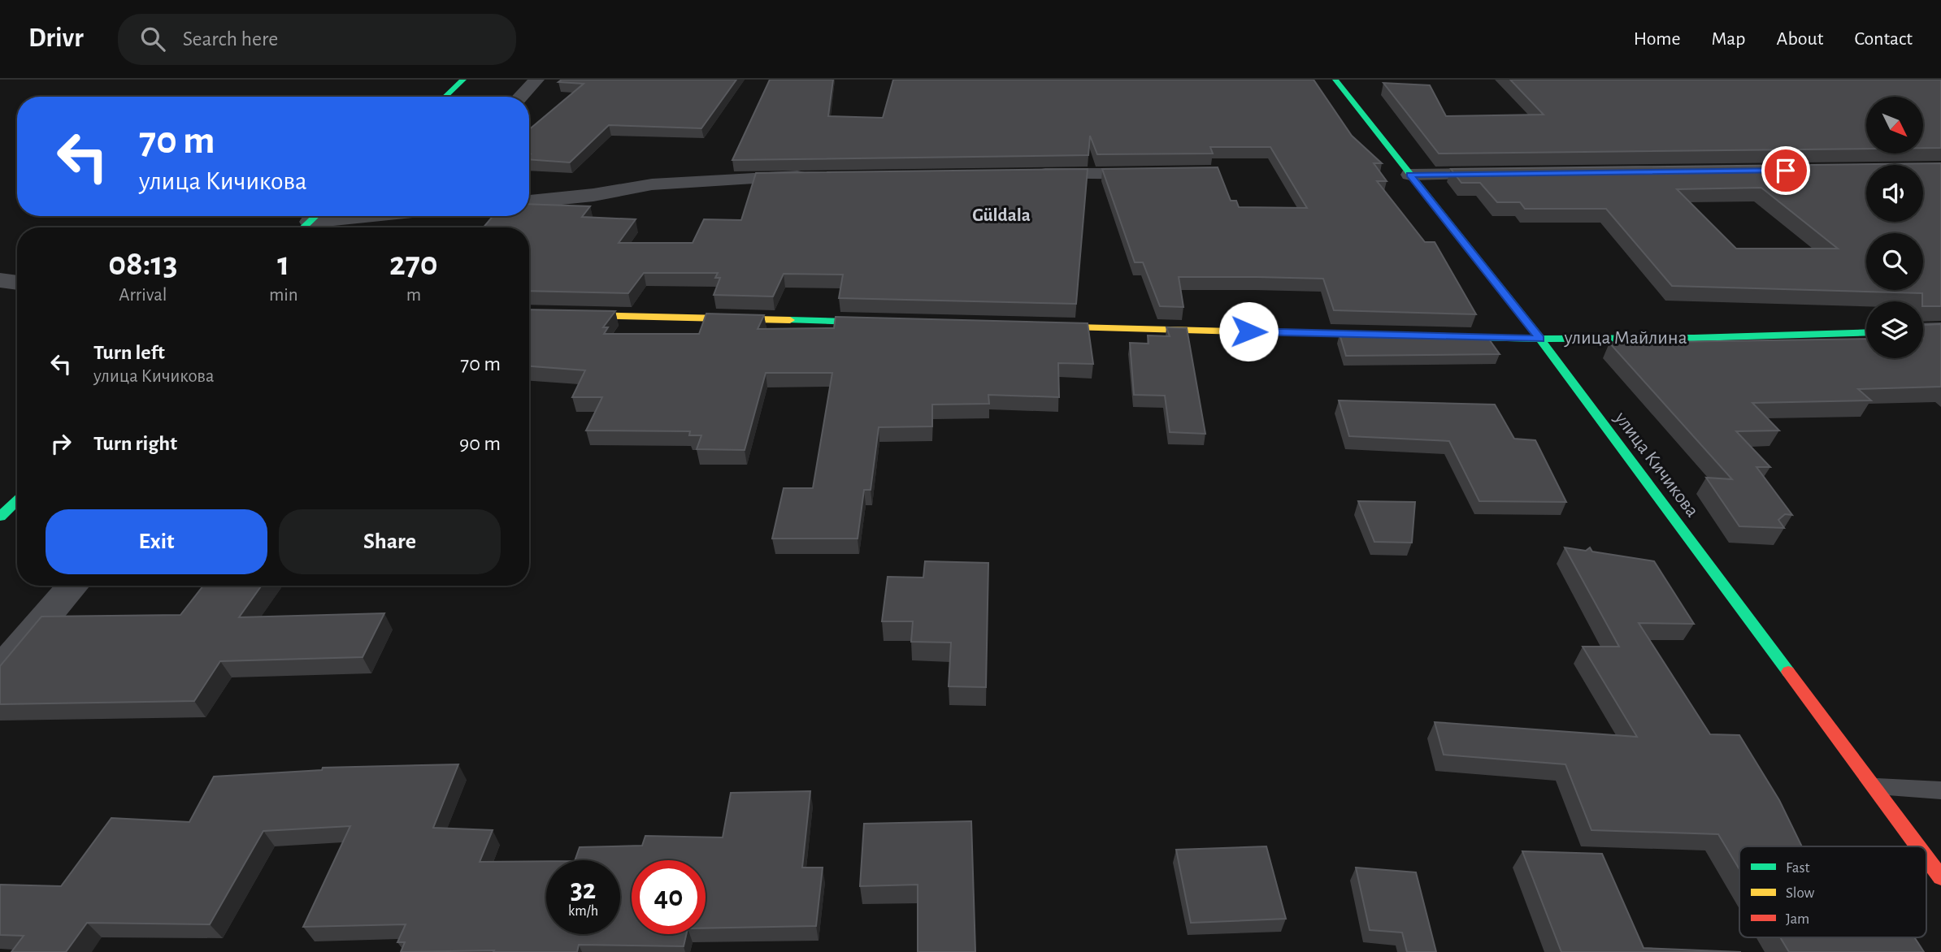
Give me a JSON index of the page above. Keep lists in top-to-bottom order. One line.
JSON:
{"streets":{"street":["улица Майлина","улица Кичикова"]},"crossings":[["улица Майлина","улица Кичикова"]],"districts":["Güldala"],"legend":["Fast","Slow","Jam"],"north":"bottom right","page":{"header":"Drivr","search":"Search here","nav":["Home","Map","About","Contact"],"turn":["70 m","улица Кичикова"],"eta":["08:13","Arrival","1","min","270","m"],"list":[{"name":"Turn left","note":"улица Кичикова","value":"70 m"},{"name":"Turn right","value":"90 m"}],"buttons":["Exit","Share"],"speed":"32 km/h","limit":"40"}}
